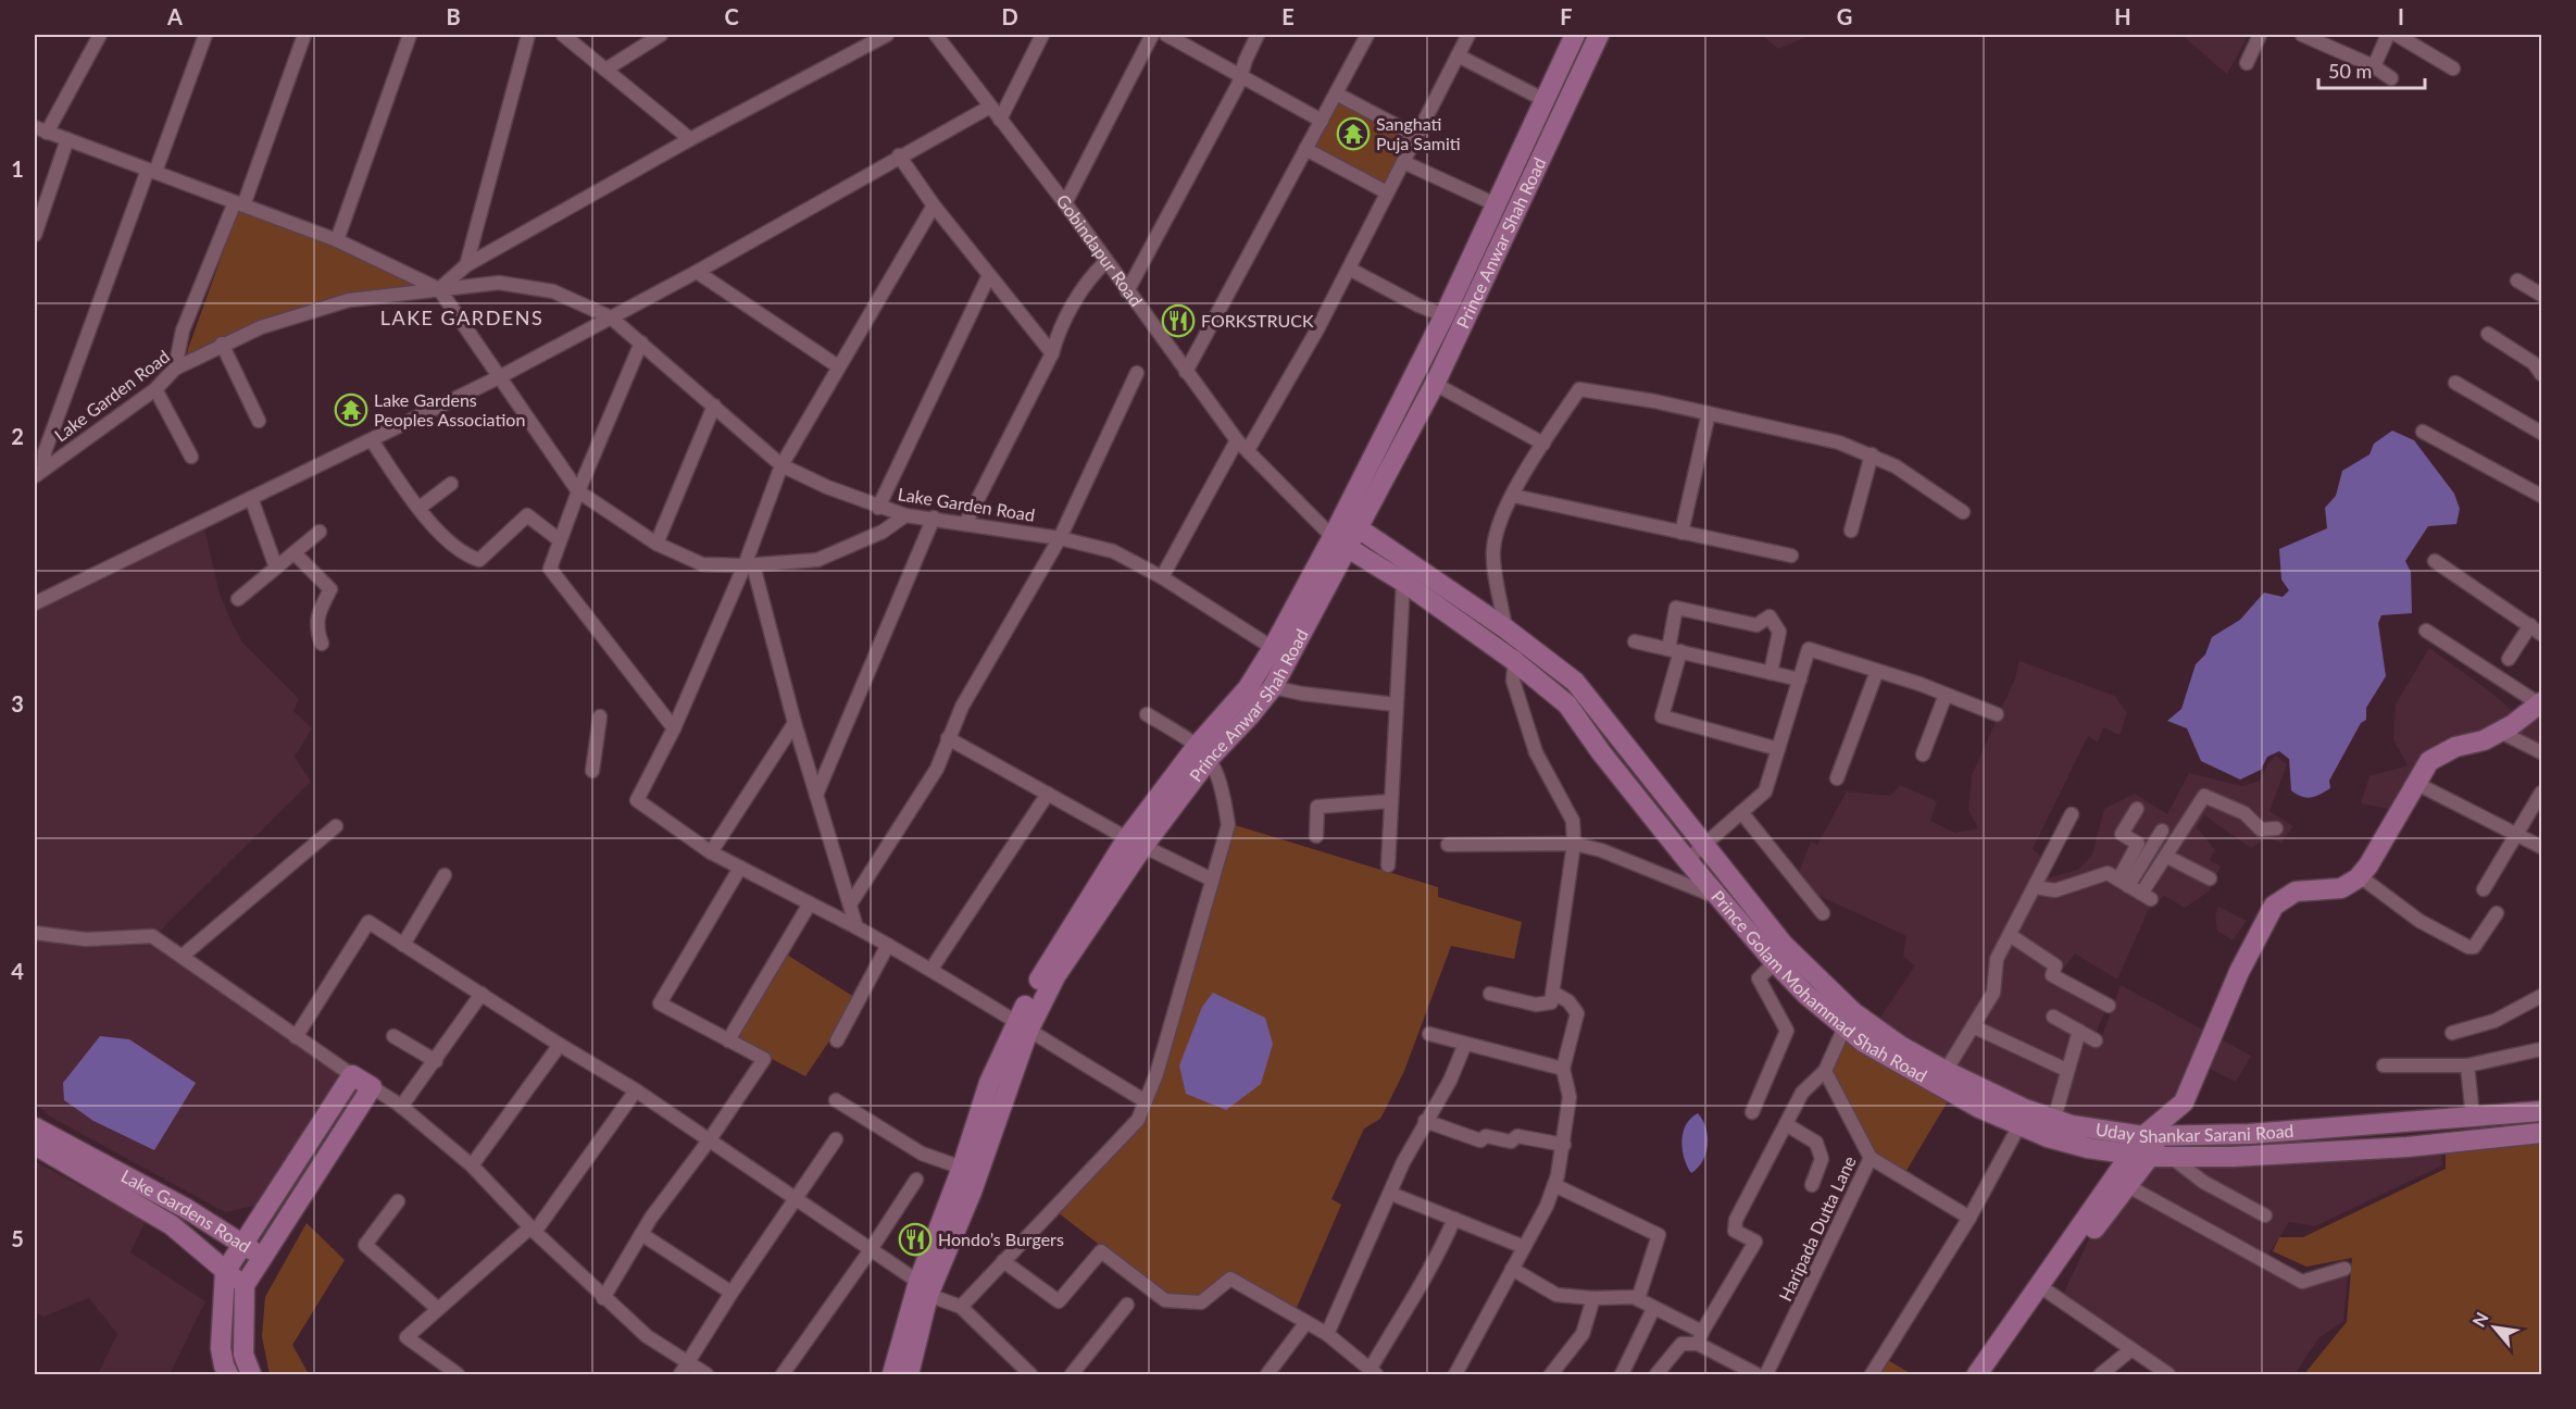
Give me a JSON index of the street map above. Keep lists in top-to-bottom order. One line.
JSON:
{"streets":{"street":["Prince Anwar Shah Road","Gobindapur Road","Lake Garden Road","Prince Golam Mohammad Shah Road","Uday Shankar Sarani Road","Lake Gardens Road","Haripada Dutta Lane"]},"crossings":[["Prince Anwar Shah Road","Gobindapur Road"],["Prince Anwar Shah Road","Lake Garden Road"],["Prince Anwar Shah Road","Prince Golam Mohammad Shah Road"],["Gobindapur Road","Prince Golam Mohammad Shah Road"],["Prince Golam Mohammad Shah Road","Uday Shankar Sarani Road"]],"districts":["LAKE GARDENS"],"places":{"temple":["Sanghati Puja Samiti","Lake Gardens Peoples Association"],"restaurant":["FORKSTRUCK","Hondo’s Burgers"]},"scale_bar":"50 m","north":"top left","grid":{"columns":["A","B","C","D","E","F","G","H","I"],"rows":["1","2","3","4","5"]}}
